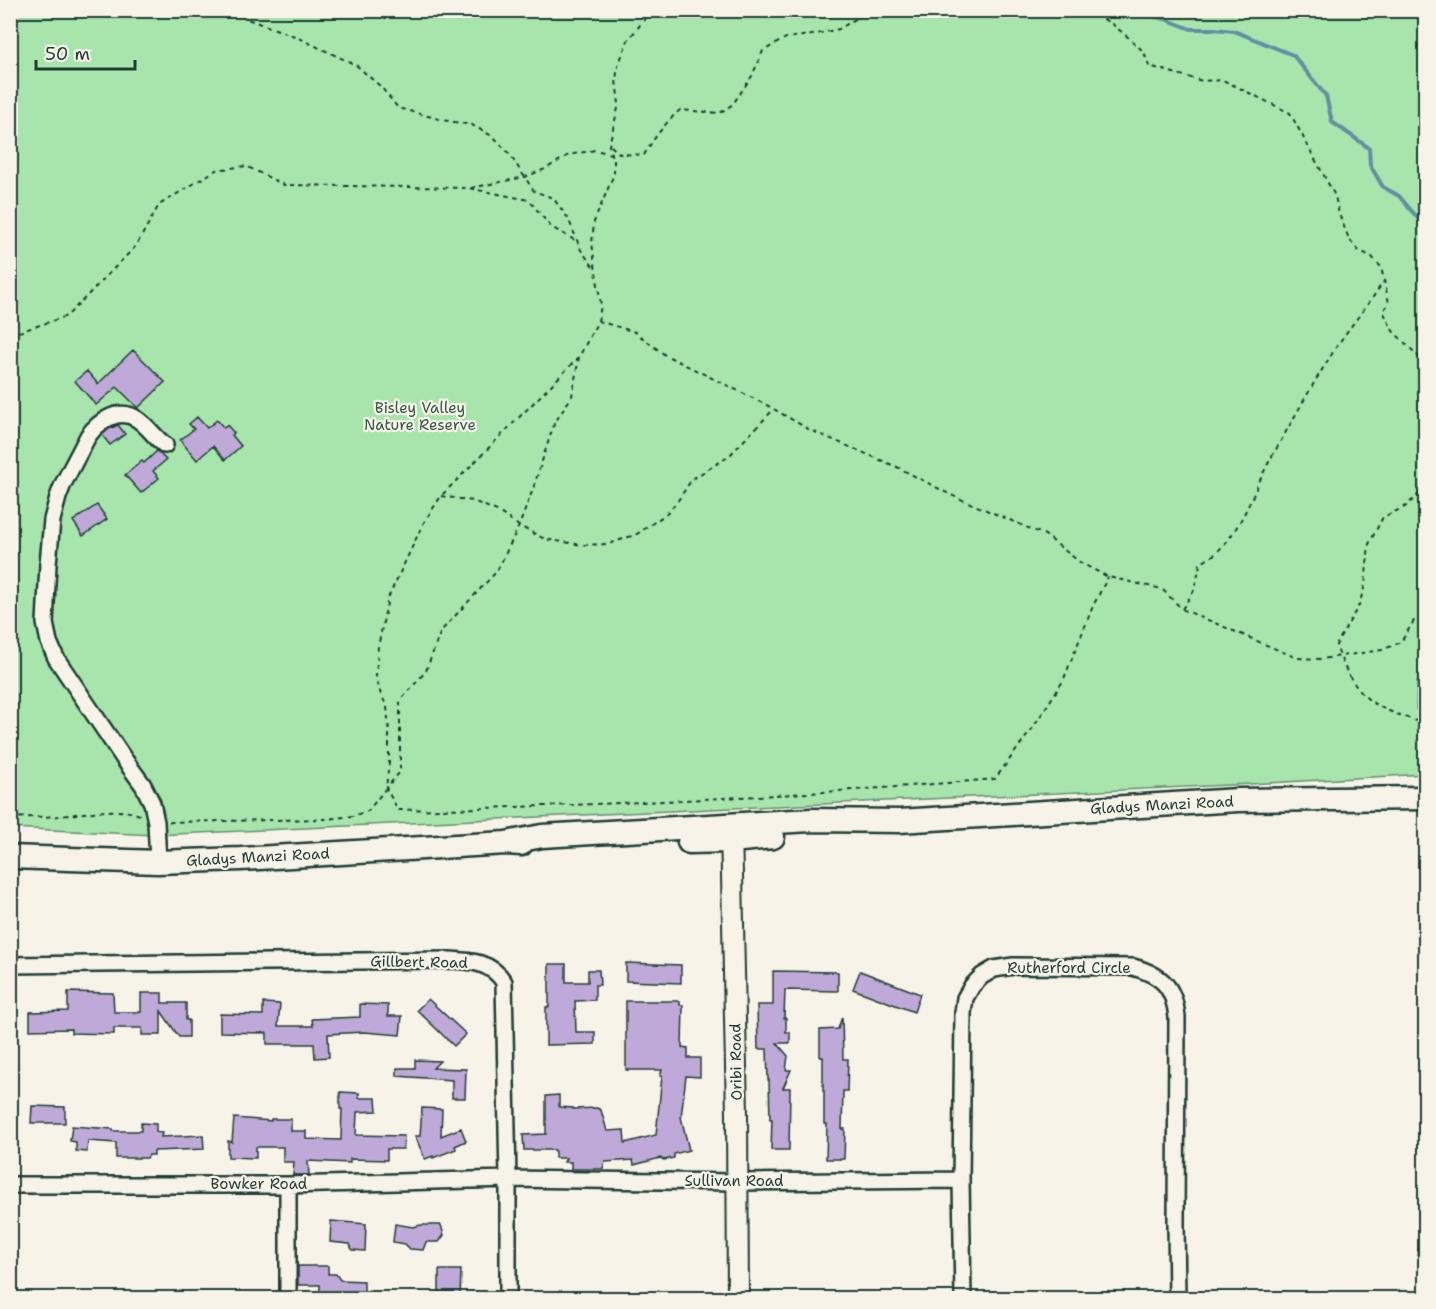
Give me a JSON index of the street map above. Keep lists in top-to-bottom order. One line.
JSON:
{"streets":{"main road":["Gladys Manzi Road"],"street":["Gillbert Road","Rutherford Circle","Oribi Road","Sullivan Road","Bowker Road"]},"crossings":[["Gladys Manzi Road","Oribi Road"],["Gillbert Road","Sullivan Road"],["Gillbert Road","Bowker Road"],["Rutherford Circle","Sullivan Road"],["Oribi Road","Sullivan Road"],["Sullivan Road","Bowker Road"]],"parks":["Bisley Valley Nature Reserve"],"scale_bar":"50 m"}
